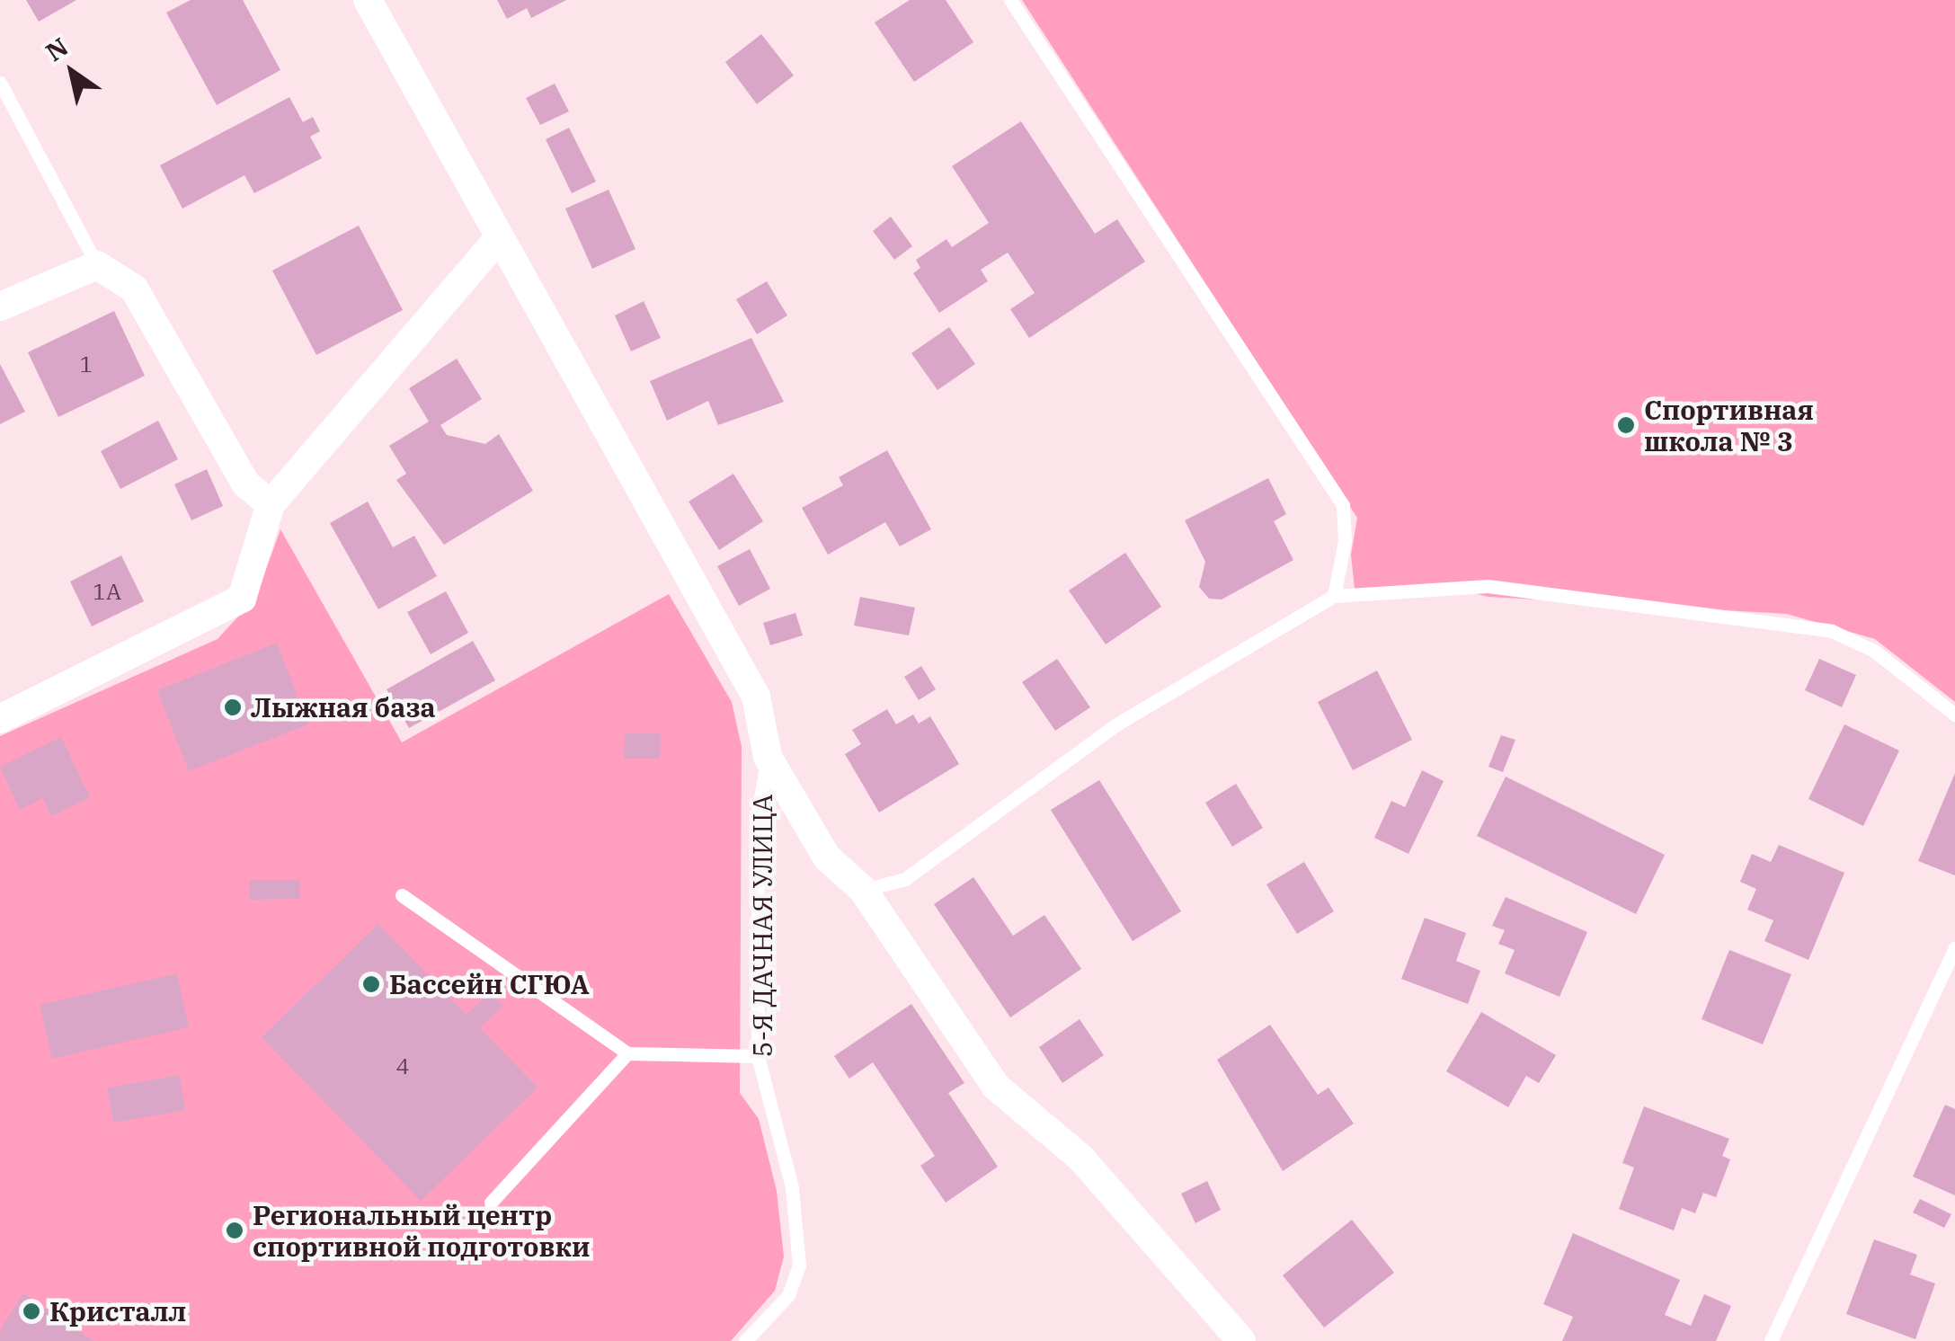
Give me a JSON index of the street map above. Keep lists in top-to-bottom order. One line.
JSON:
{"streets":{"lane":["5-Я ДАЧНАЯ УЛИЦА"]},"places":["Спортивная школа № 3","Лыжная база","Бассейн СГЮА","Региональный центр спортивной подготовки","Кристалл"],"house_numbers":["1","1А","4"],"north":"top left"}
